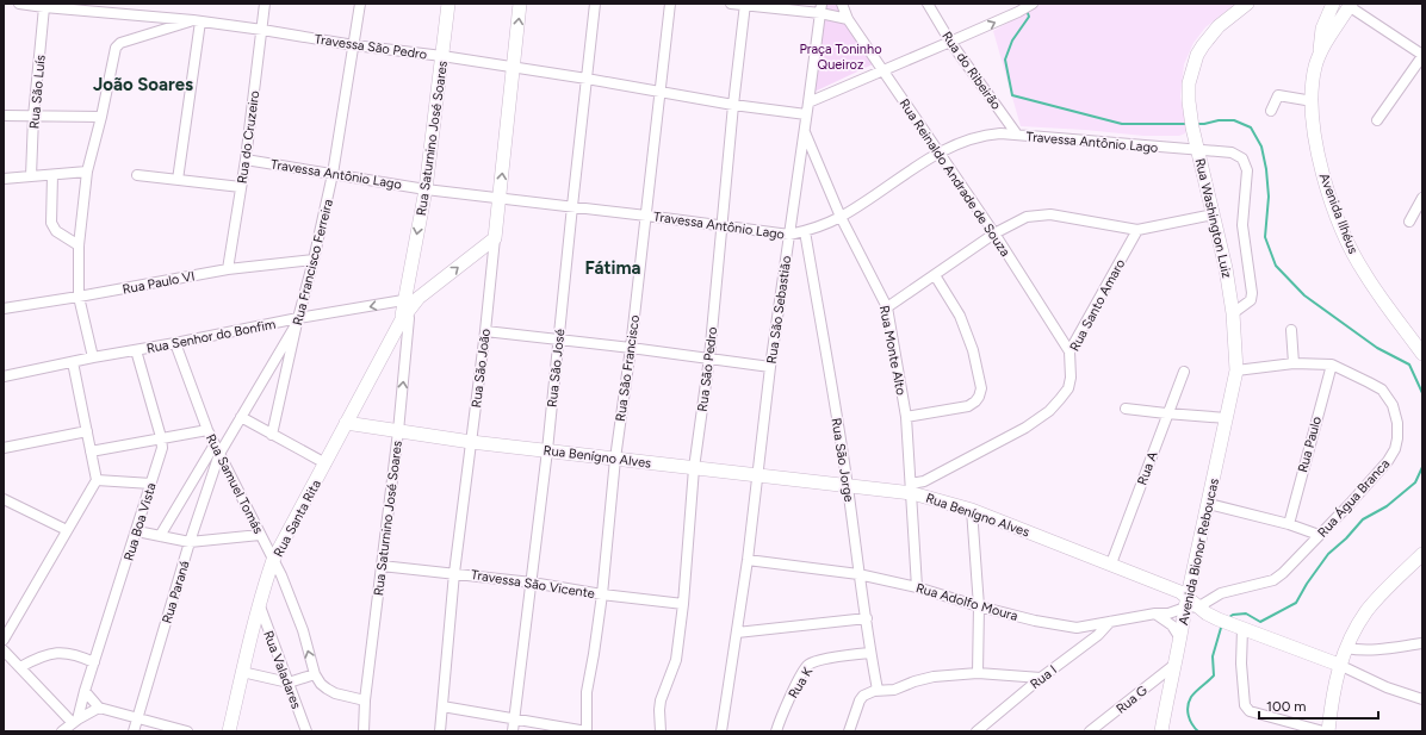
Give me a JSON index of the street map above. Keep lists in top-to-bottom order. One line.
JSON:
{"streets":{"main road":["Rua Saturnino José Soares","Avenida Ilhéus","Rua Washington Luiz","Rua São João","Rua Benígno Alves","Rua Santa Rita","Avenida Bionor Reboucas"],"street":["Travessa São Pedro","Rua do Ribeirão","Rua São Luís","Rua do Cruzeiro","Travessa Antônio Lago","Rua Reinaldo Andrade de Souza","Rua Francisco Ferreira","Rua Paulo VI","Rua Santo Amaro","Rua São Sebastião","Rua Senhor do Bonfim","Rua Monte Alto","Rua São José","Rua São Francisco","Rua São Pedro","Rua Paulo","Rua São Jorge","Rua A","Rua Samuel Tomás","Rua Água Branca","Rua Boa Vista","Travessa São Vicente","Rua Paraná","Rua Adolfo Moura","Rua Valadares","Rua I","Rua K","Rua G"]},"crossings":[["Travessa São Pedro","Rua São Luís"],["Travessa São Pedro","Rua do Cruzeiro"],["Travessa São Pedro","Rua Saturnino José Soares"],["Travessa São Pedro","Rua Francisco Ferreira"],["Travessa São Pedro","Rua São Sebastião"],["Travessa São Pedro","Rua São João"],["Travessa São Pedro","Rua São José"],["Travessa São Pedro","Rua São Francisco"],["Travessa São Pedro","Rua São Pedro"],["Rua do Ribeirão","Travessa Antônio Lago"],["Rua do Cruzeiro","Travessa Antônio Lago"],["Rua do Cruzeiro","Rua Paulo VI"],["Rua Saturnino José Soares","Travessa Antônio Lago"],["Rua Saturnino José Soares","Rua Senhor do Bonfim"],["Rua Saturnino José Soares","Rua Benígno Alves"],["Rua Saturnino José Soares","Rua Samuel Tomás"],["Rua Saturnino José Soares","Rua Santa Rita"],["Rua Saturnino José Soares","Travessa São Vicente"],["Travessa Antônio Lago","Rua Reinaldo Andrade de Souza"],["Travessa Antônio Lago","Rua Washington Luiz"],["Travessa Antônio Lago","Rua Francisco Ferreira"],["Travessa Antônio Lago","Rua São Sebastião"],["Travessa Antônio Lago","Rua Monte Alto"],["Travessa Antônio Lago","Rua São João"],["Travessa Antônio Lago","Rua São José"],["Travessa Antônio Lago","Rua São Francisco"],["Travessa Antônio Lago","Rua São Pedro"],["Travessa Antônio Lago","Rua São Jorge"],["Rua Reinaldo Andrade de Souza","Rua Santo Amaro"],["Rua Washington Luiz","Rua Água Branca"],["Rua Washington Luiz","Avenida Bionor Reboucas"],["Rua Francisco Ferreira","Rua Paulo VI"],["Rua Francisco Ferreira","Rua Senhor do Bonfim"],["Rua Francisco Ferreira","Rua Paraná"],["Rua Santo Amaro","Rua Monte Alto"],["Rua Santo Amaro","Rua Benígno Alves"],["Rua São Sebastião","Rua Monte Alto"],["Rua São Sebastião","Rua Benígno Alves"],["Rua São Sebastião","Rua Adolfo Moura"],["Rua Senhor do Bonfim","Rua Samuel Tomás"],["Rua Senhor do Bonfim","Rua Santa Rita"],["Rua Senhor do Bonfim","Rua Boa Vista"],["Rua Senhor do Bonfim","Rua Paraná"],["Rua Monte Alto","Rua Benígno Alves"],["Rua Monte Alto","Rua Adolfo Moura"],["Rua São João","Rua Benígno Alves"],["Rua São João","Travessa São Vicente"],["Rua São José","Rua Benígno Alves"],["Rua São José","Travessa São Vicente"],["Rua São Francisco","Rua Benígno Alves"],["Rua São Francisco","Travessa São Vicente"],["Rua São Pedro","Rua Benígno Alves"],["Rua São Pedro","Travessa São Vicente"],["Rua Paulo","Rua Água Branca"],["Rua Benígno Alves","Rua São Jorge"],["Rua Benígno Alves","Rua A"],["Rua Benígno Alves","Rua Água Branca"],["Rua Benígno Alves","Rua Santa Rita"],["Rua Benígno Alves","Avenida Bionor Reboucas"],["Rua Benígno Alves","Rua Adolfo Moura"],["Rua São Jorge","Rua Adolfo Moura"],["Rua São Jorge","Rua K"],["Rua Samuel Tomás","Rua Santa Rita"],["Rua Samuel Tomás","Rua Paraná"],["Rua Água Branca","Avenida Bionor Reboucas"],["Rua Santa Rita","Rua Valadares"],["Avenida Bionor Reboucas","Rua Adolfo Moura"],["Avenida Bionor Reboucas","Rua G"],["Rua Adolfo Moura","Rua I"]],"districts":["João Soares","Fátima"],"parks":["Praça Toninho Queiroz"],"scale_bar":"100 m"}
